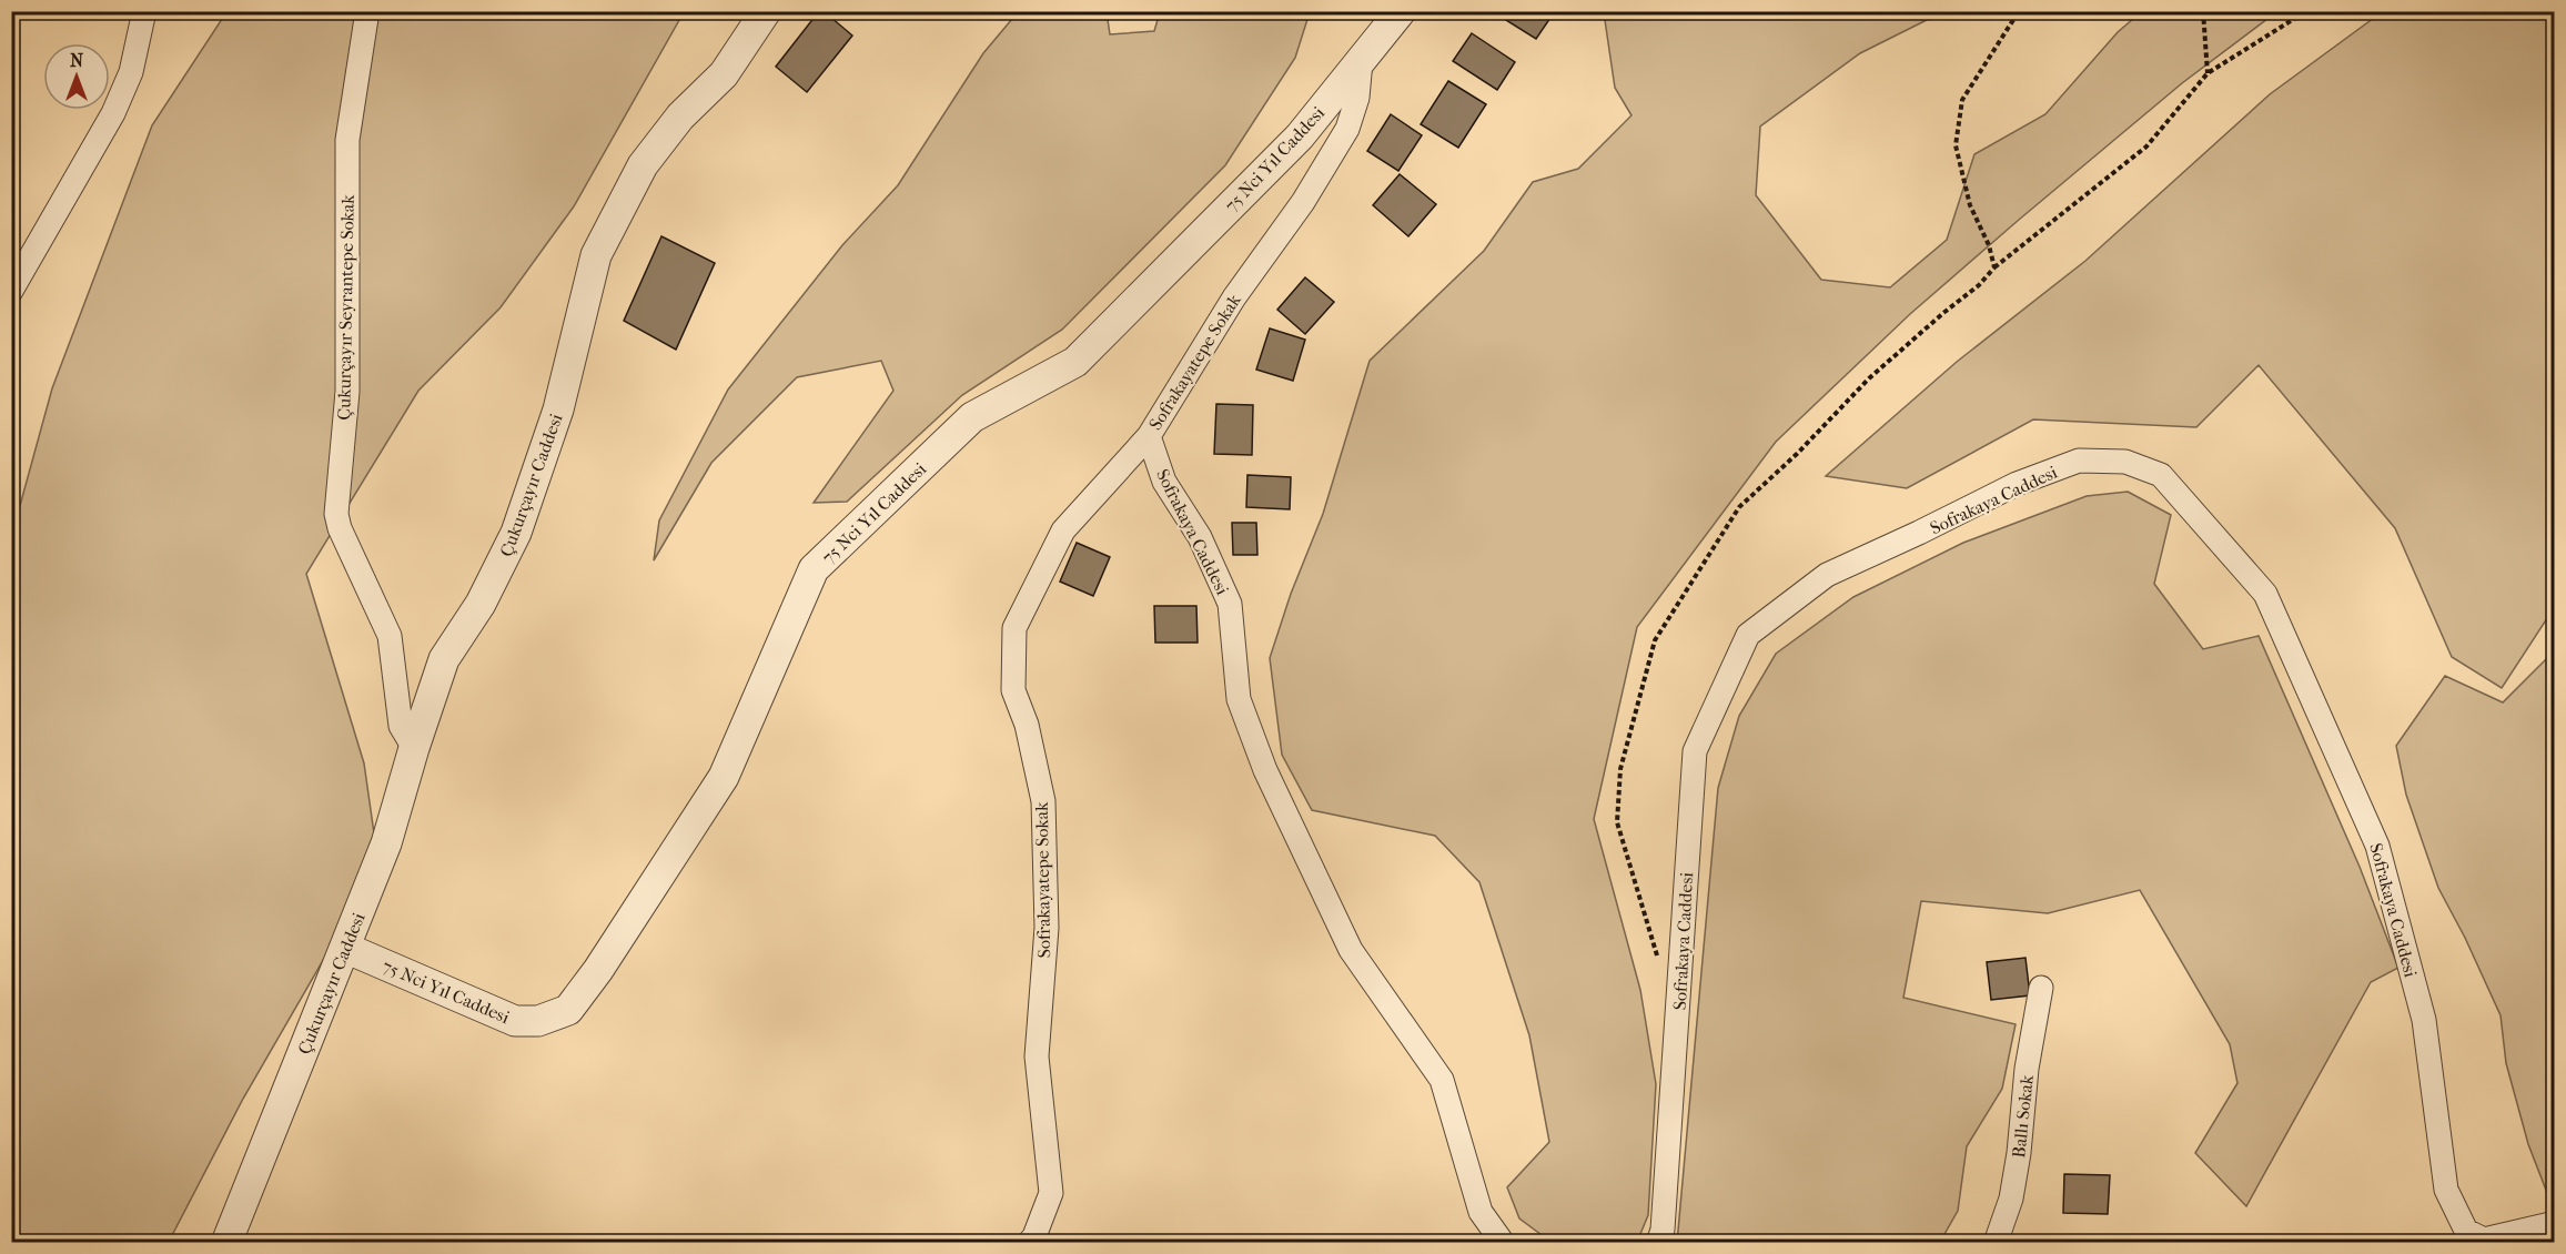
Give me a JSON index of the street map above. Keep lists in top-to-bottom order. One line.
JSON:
{"streets":{"street":["75 Nci Yıl Caddesi","Çukurçayır Seyrantepe Sokak","Sofrakayatepe Sokak","Çukurçayır Caddesi","Sofrakaya Caddesi","Ballı Sokak"]},"crossings":[["75 Nci Yıl Caddesi","Sofrakayatepe Sokak"],["75 Nci Yıl Caddesi","Çukurçayır Caddesi"],["Çukurçayır Seyrantepe Sokak","Çukurçayır Caddesi"],["Sofrakayatepe Sokak","Sofrakaya Caddesi"]],"north":"top"}
